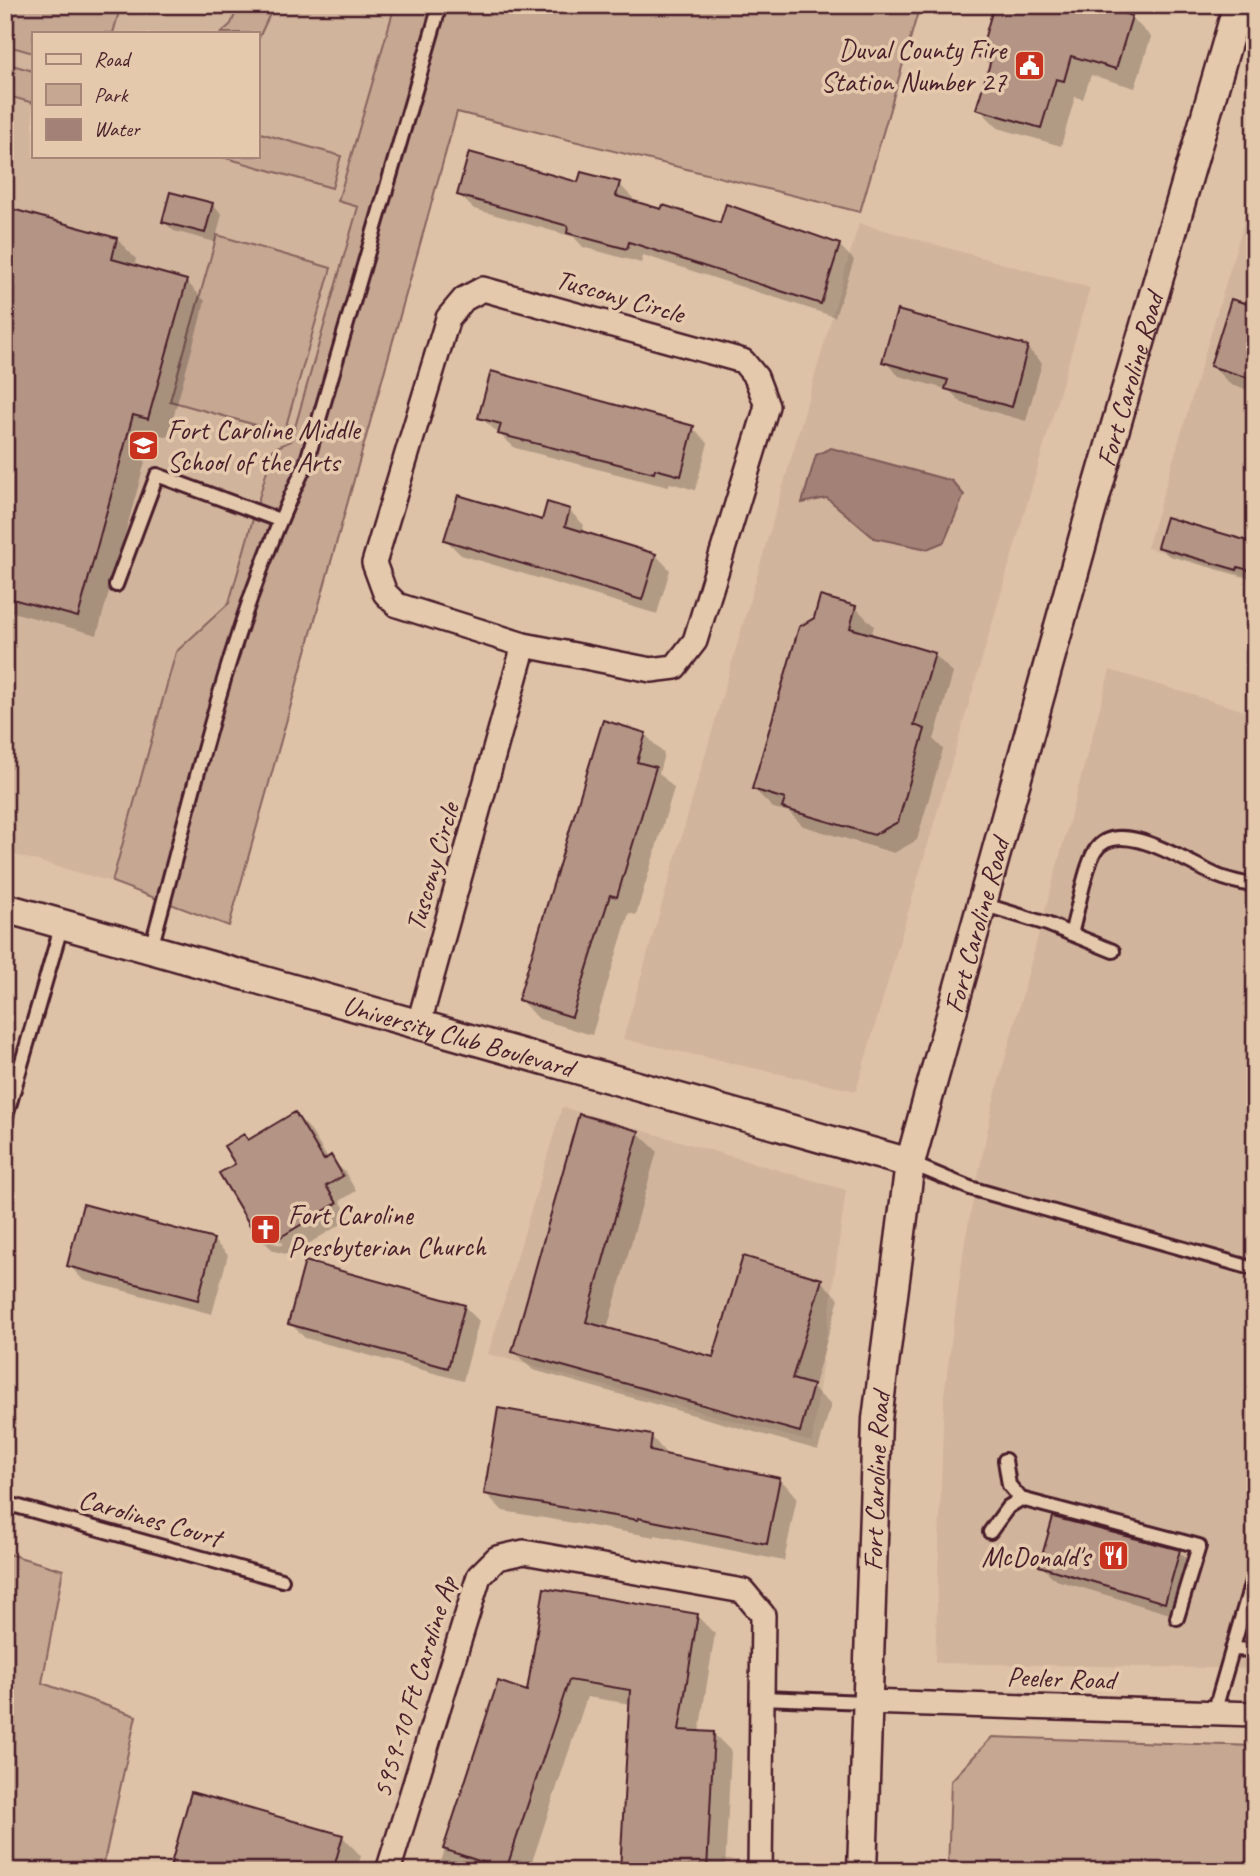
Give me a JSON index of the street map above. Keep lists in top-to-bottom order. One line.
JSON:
{"streets":{"street":["Tuscony Circle","Fort Caroline Road","University Club Boulevard","Peeler Road","5959-10 Ft Caroline Ap"],"lane":["Carolines Court"]},"crossings":[["Tuscony Circle","University Club Boulevard"],["Fort Caroline Road","University Club Boulevard"],["Fort Caroline Road","Peeler Road"]],"places":{"public building":["Duval County Fire Station Number 27"],"school or university":["Fort Caroline Middle School of the Arts"],"church":["Fort Caroline Presbyterian Church"],"restaurant":["McDonald's"]},"legend":["Road","Park","Water"]}
